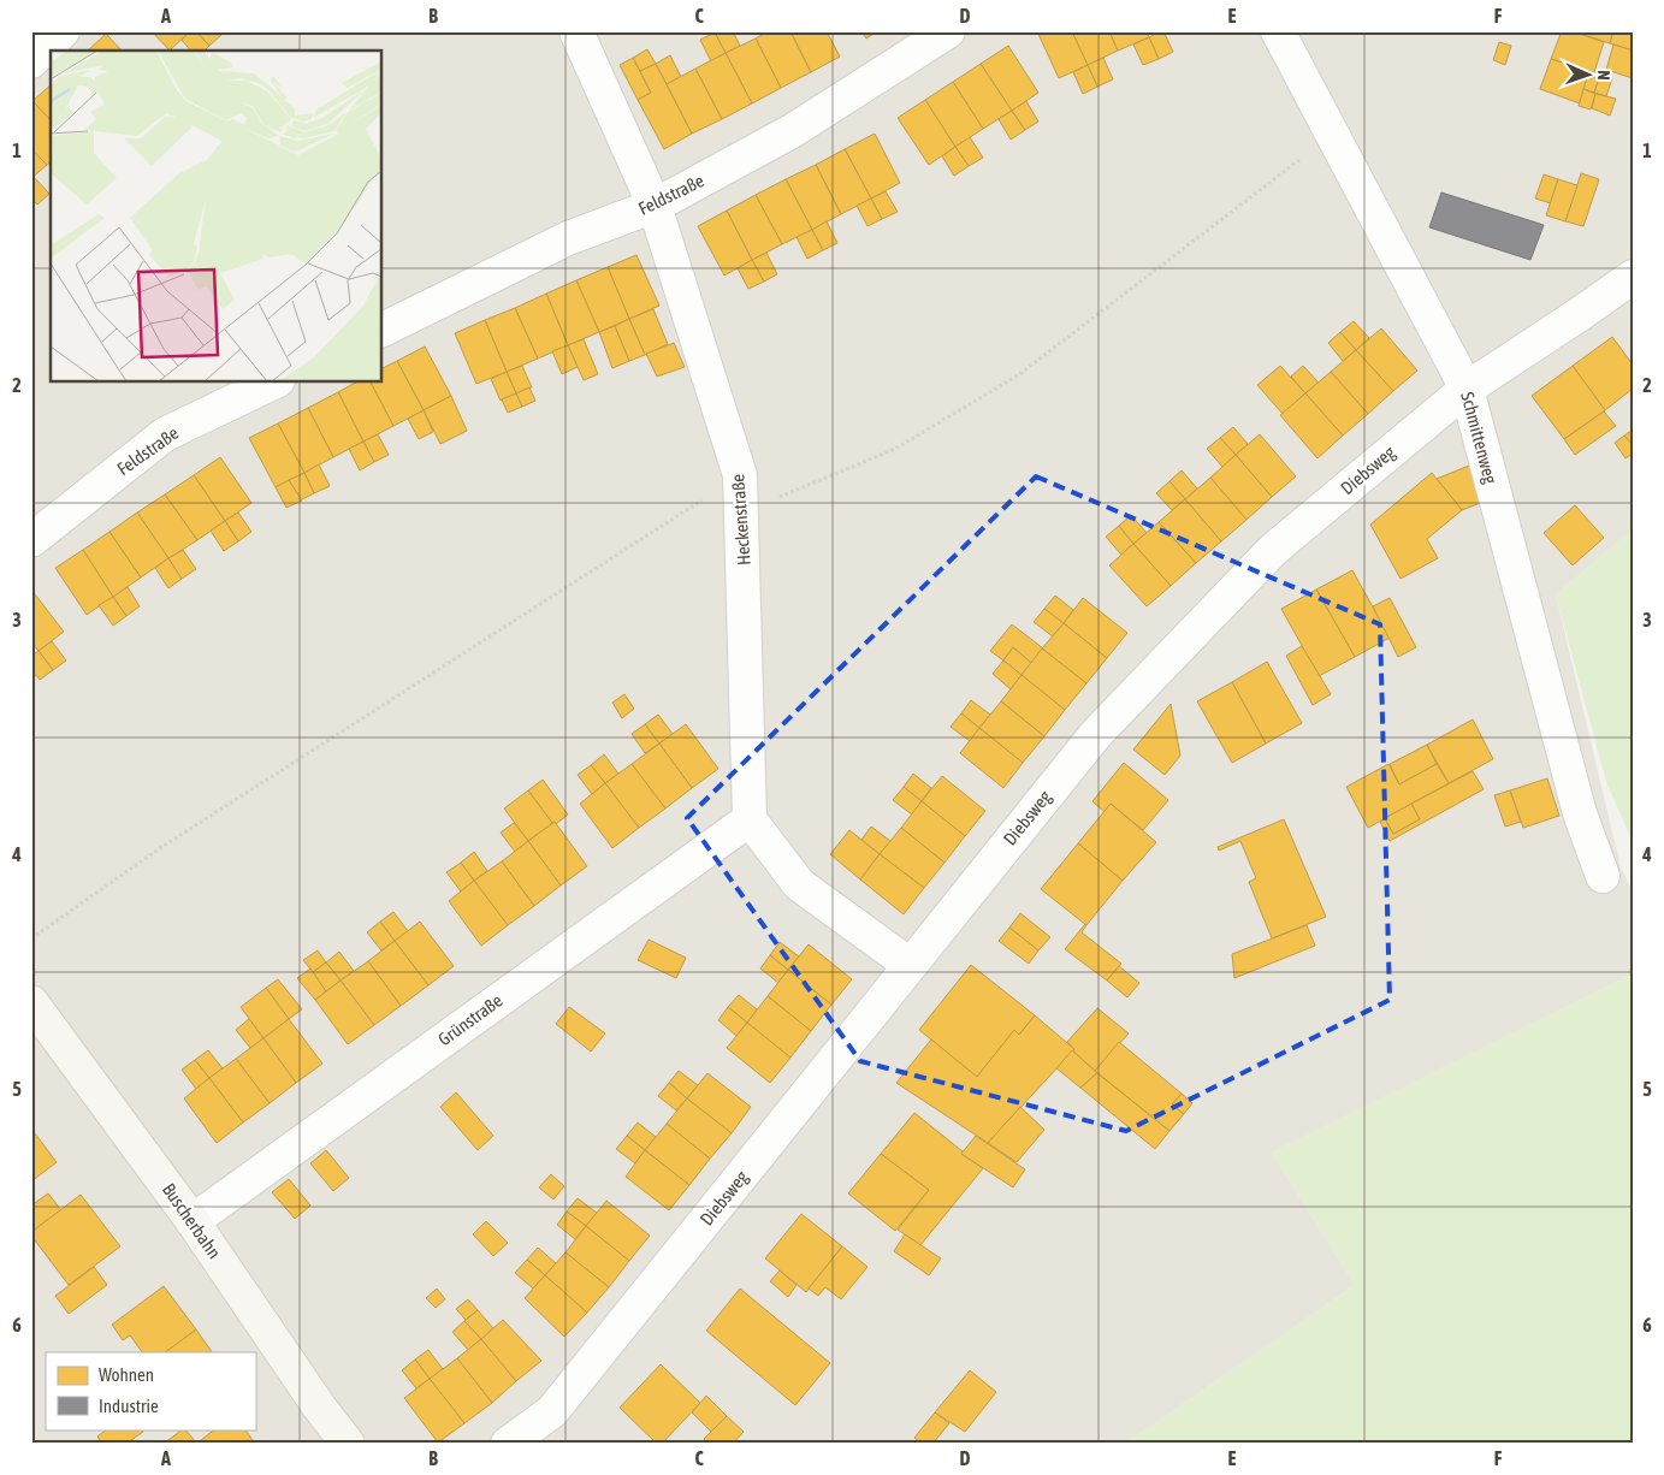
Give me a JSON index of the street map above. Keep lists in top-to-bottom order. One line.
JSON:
{"streets":{"main road":["Buscherbahn"],"street":["Feldstraße","Schmittenweg","Diebsweg","Heckenstraße","Grünstraße"]},"crossings":[["Feldstraße","Heckenstraße"],["Schmittenweg","Diebsweg"],["Heckenstraße","Grünstraße"],["Grünstraße","Buscherbahn"]],"legend":["Wohnen","Industrie"],"north":"right","grid":{"columns":["A","B","C","D","E","F"],"rows":["1","2","3","4","5","6"]}}
